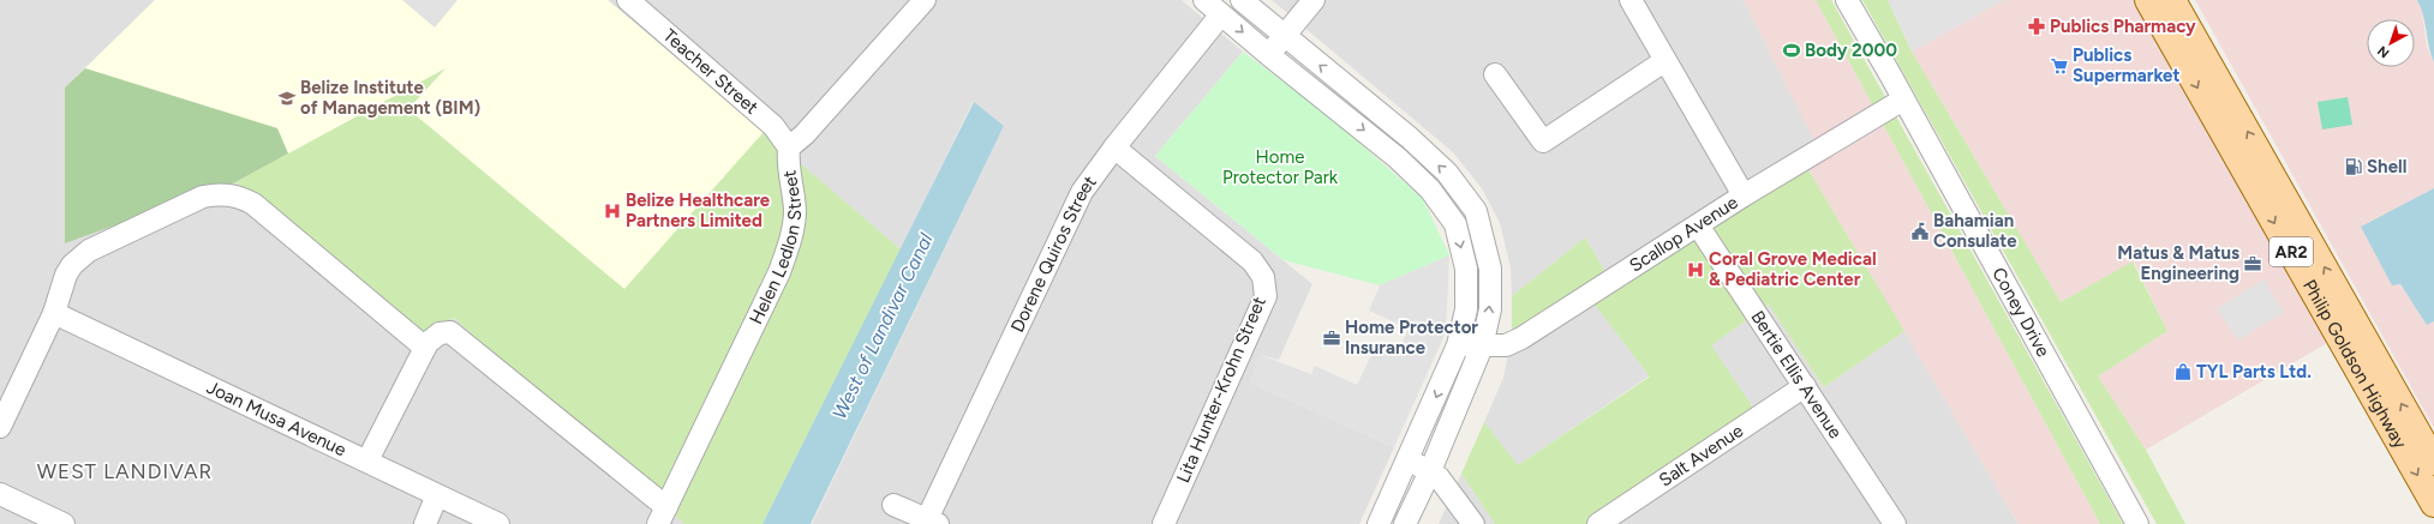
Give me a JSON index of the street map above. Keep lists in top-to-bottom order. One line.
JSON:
{"streets":{"main road":["AR2","Philip Goldson Highway"],"street":["Teacher Street","Scallop Avenue","Helen Ledlon Street","Dorene Quiros Street","Coney Drive","Bertie Ellis Avenue","Lita Hunter-Krohn Street","Joan Musa Avenue","Salt Avenue"]},"crossings":[["Teacher Street","Helen Ledlon Street"],["Scallop Avenue","Coney Drive"],["Scallop Avenue","Bertie Ellis Avenue"],["Dorene Quiros Street","Lita Hunter-Krohn Street"],["Bertie Ellis Avenue","Salt Avenue"]],"districts":["WEST LANDIVAR"],"water":["West of Landivar Canal"],"parks":["Home Protector Park"],"places":{"pharmacy":["Publics Pharmacy"],"sports":["Body 2000"],"supermarket":["Publics Supermarket"],"school or university":["Belize Institute of Management (BIM)"],"fuel station":["Shell"],"hospital":["Belize Healthcare Partners Limited","Coral Grove Medical & Pediatric Center"],"public building":["Bahamian Consulate"],"office":["Matus & Matus Engineering","Home Protector Insurance"],"shop":["TYL Parts Ltd."]},"north":"bottom left"}
